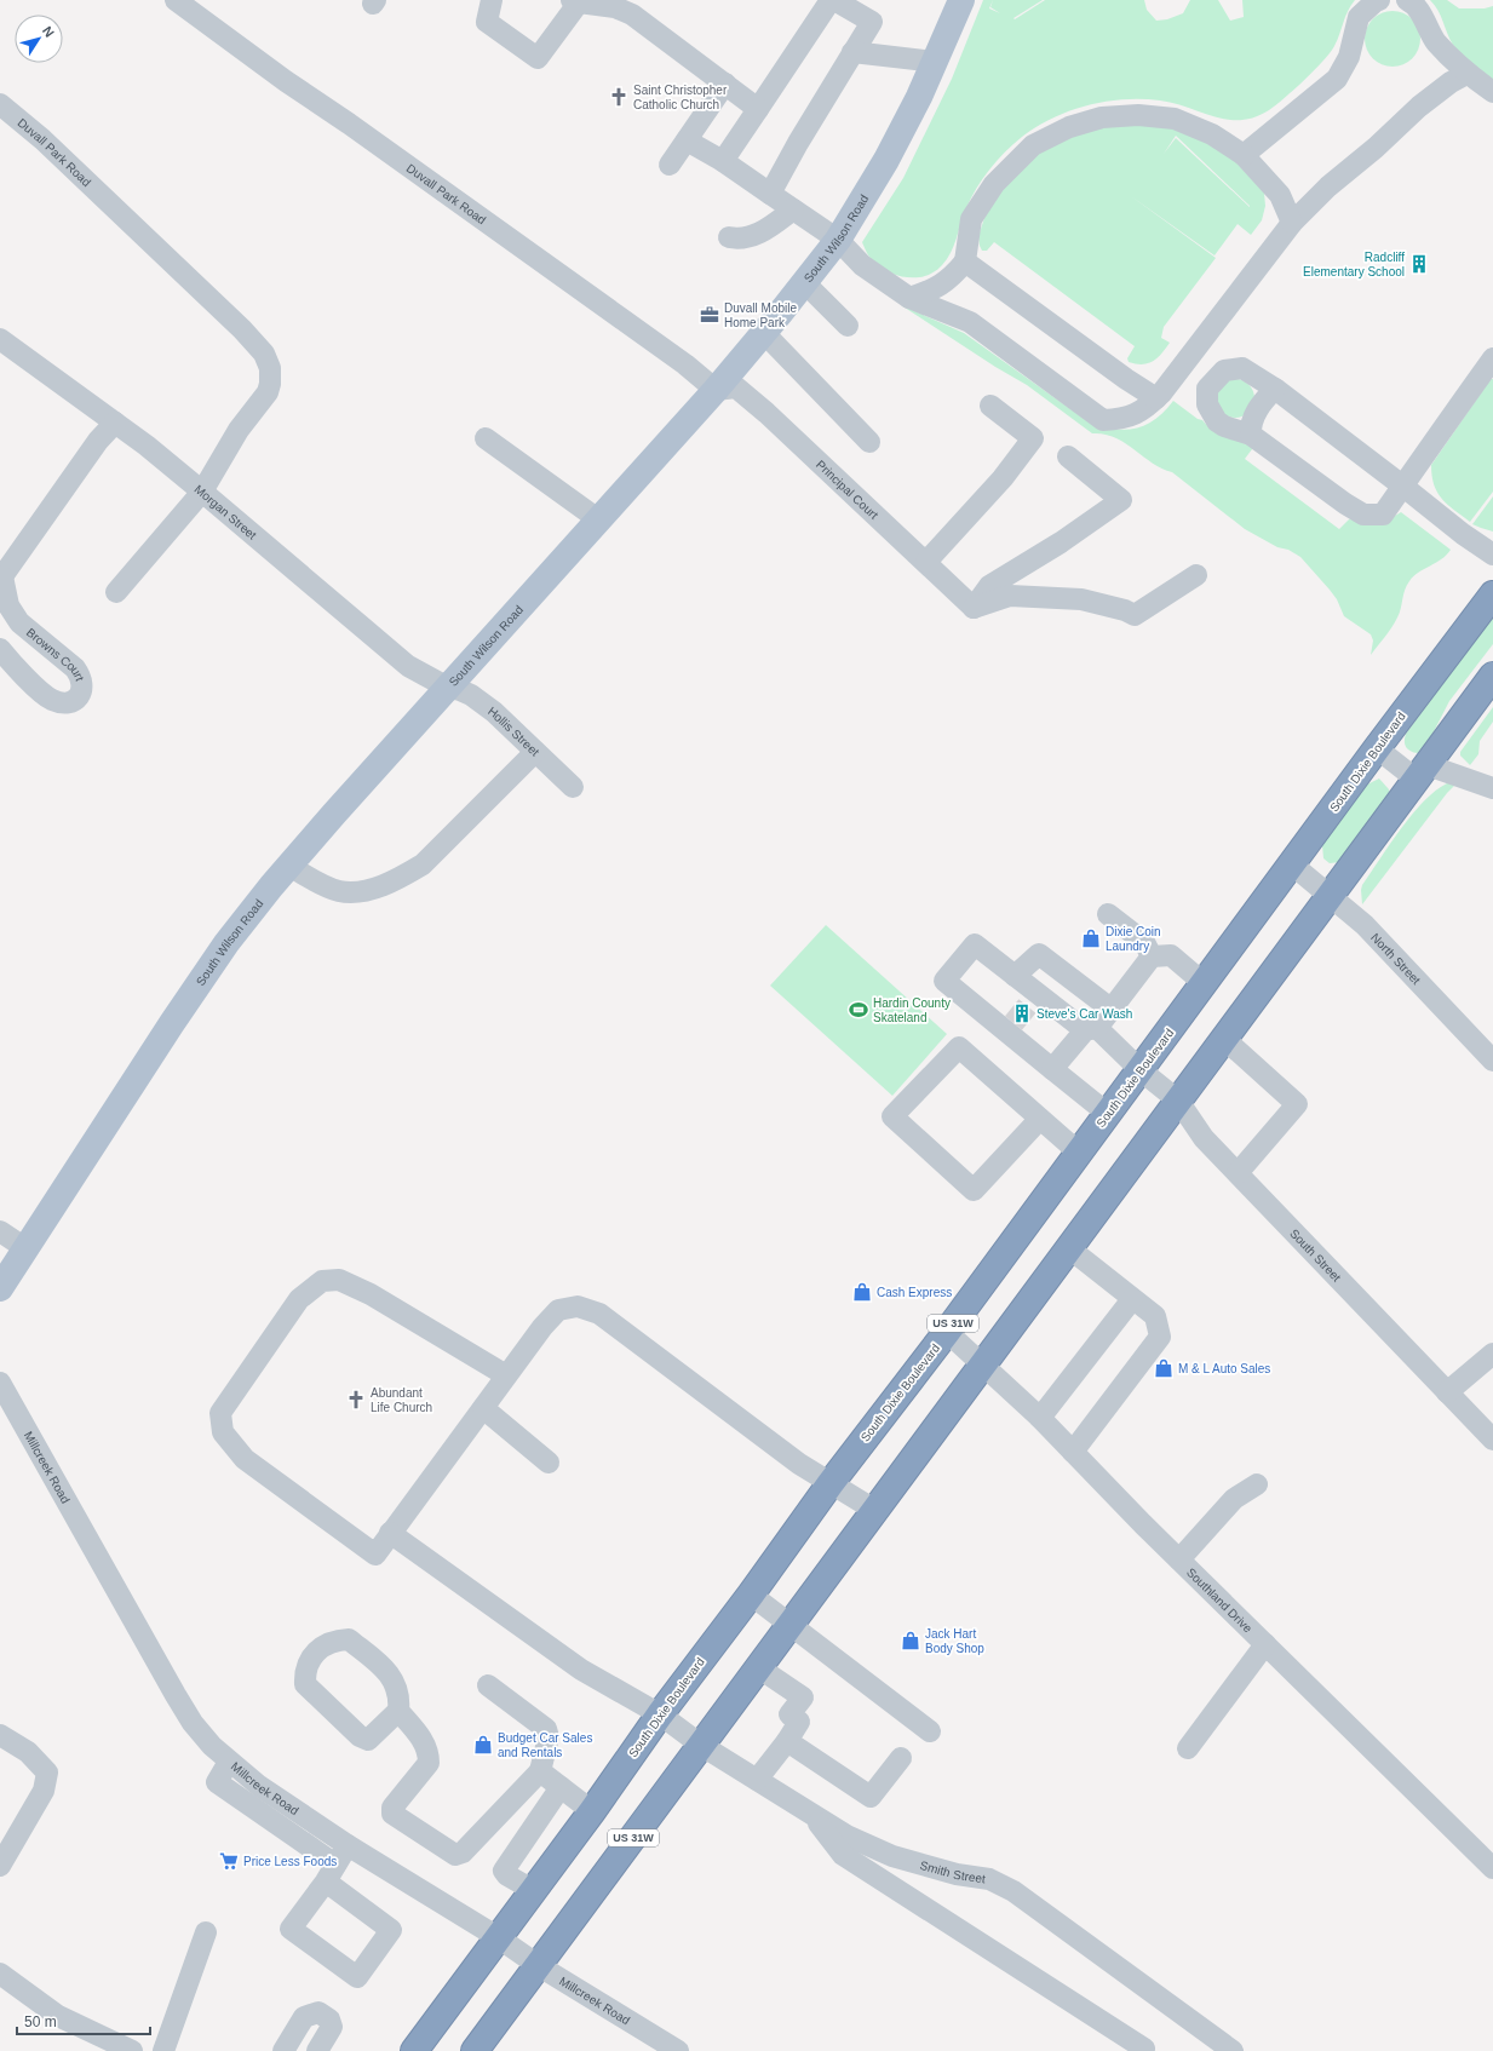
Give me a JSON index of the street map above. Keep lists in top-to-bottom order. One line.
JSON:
{"streets":{"highway":["South Dixie Boulevard","US 31W"],"main road":["South Wilson Road"],"street":["Duvall Park Road","Principal Court","Morgan Street","Browns Court","Hollis Street","North Street","South Street","Millcreek Road","Southland Drive","Smith Street"]},"crossings":[["Duvall Park Road","South Wilson Road"],["Duvall Park Road","Principal Court"],["Duvall Park Road","Morgan Street"],["South Wilson Road","Principal Court"],["South Wilson Road","Morgan Street"],["South Wilson Road","Hollis Street"],["Morgan Street","Browns Court"],["Morgan Street","Hollis Street"],["South Dixie Boulevard","North Street"],["South Dixie Boulevard","South Street"],["South Dixie Boulevard","Millcreek Road"],["South Dixie Boulevard","Southland Drive"],["South Dixie Boulevard","Smith Street"],["North Street","US 31W"],["South Street","US 31W"],["US 31W","Millcreek Road"],["US 31W","Southland Drive"],["US 31W","Smith Street"]],"places":{"church":["Saint Christopher Catholic Church","Abundant Life Church"],"building":["Radcliff Elementary School","Steve's Car Wash"],"office":["Duvall Mobile Home Park"],"shop":["Dixie Coin Laundry","Cash Express","M & L Auto Sales","Jack Hart Body Shop","Budget Car Sales and Rentals"],"sports":["Hardin County Skateland"],"supermarket":["Price Less Foods"]},"scale_bar":"50 m","north":"top right"}
